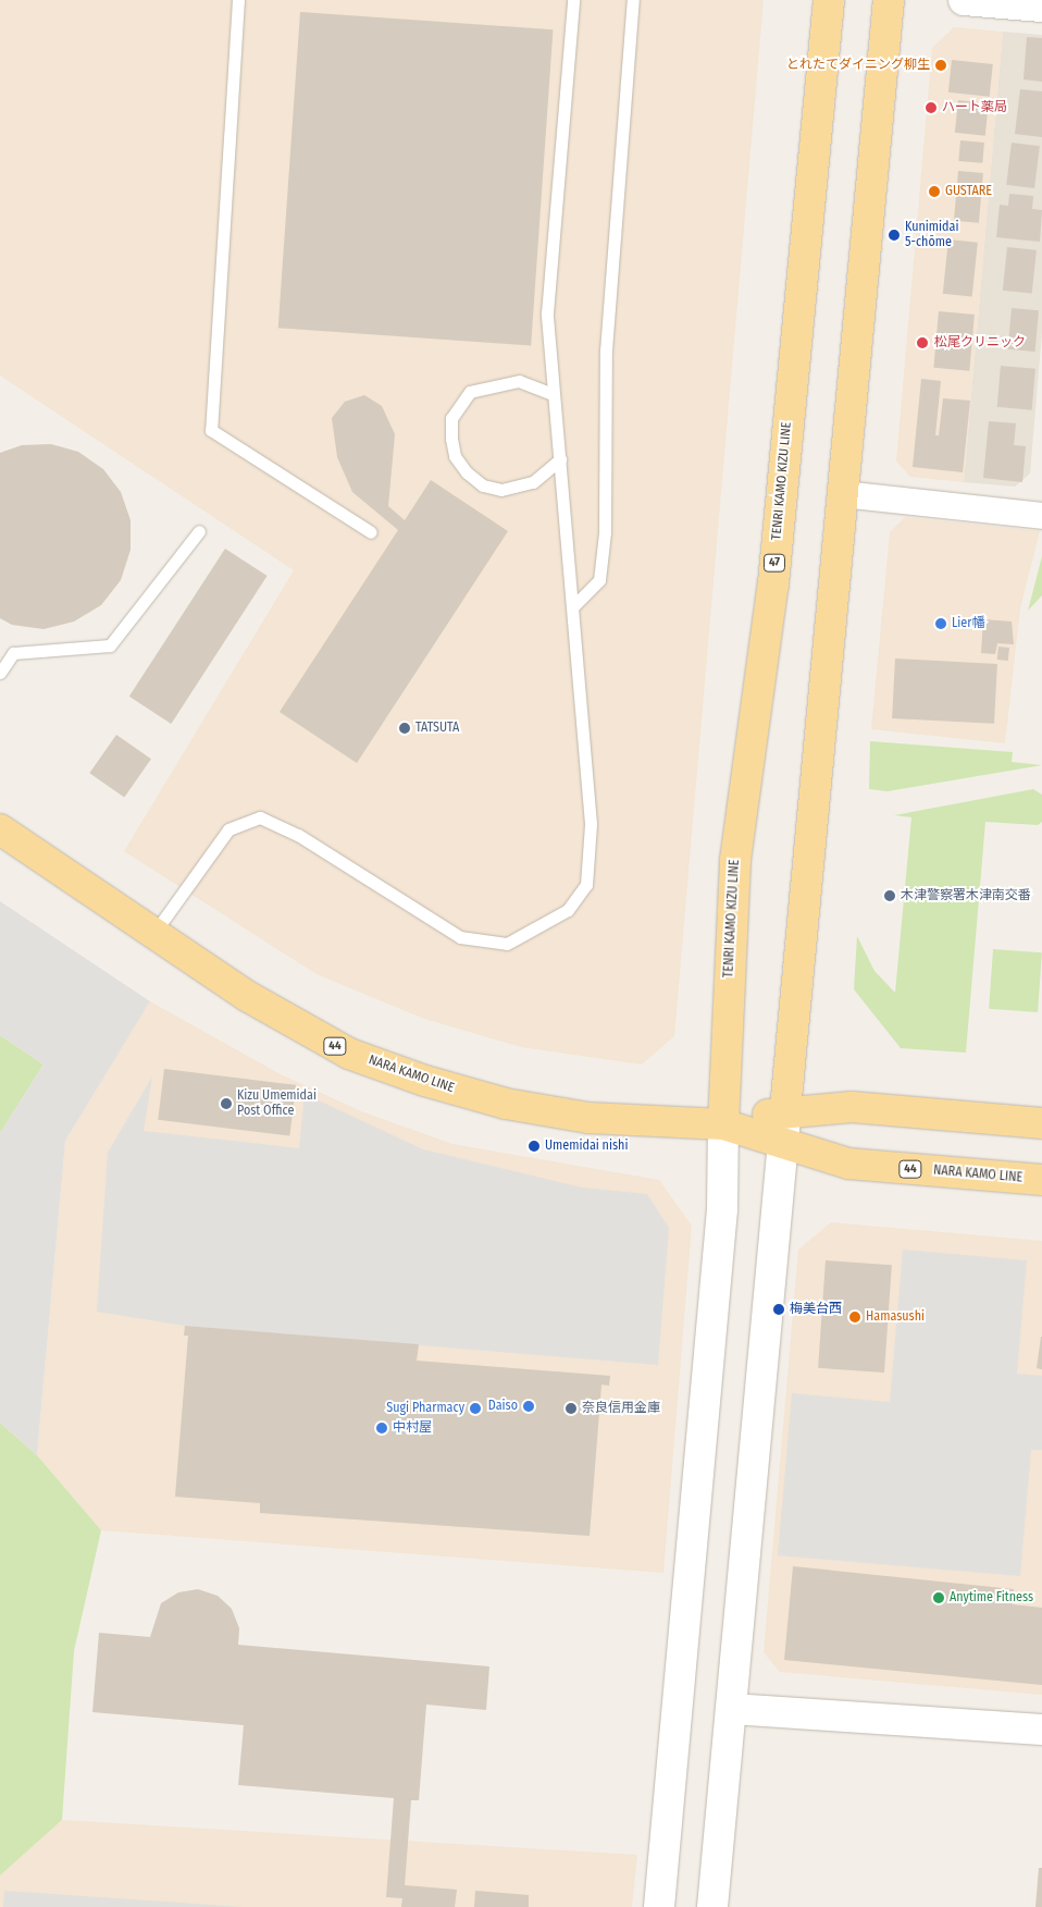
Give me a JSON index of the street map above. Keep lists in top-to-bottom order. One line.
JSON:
{"streets":{"main road":["TENRI KAMO KIZU LINE","47","44","NARA KAMO LINE"]},"crossings":[["TENRI KAMO KIZU LINE","NARA KAMO LINE"]],"places":["とれたてダイニング柳生","ハート薬局","GUSTARE","Kunimidai 5-chōme","松尾クリニック","Lier幡","TATSUTA","木津警察署木津南交番","Kizu Umemidai Post Office","Umemidai nishi","梅美台西","Hamasushi","Daiso","Sugi Pharmacy","奈良信用金庫","中村屋","Anytime Fitness"]}
